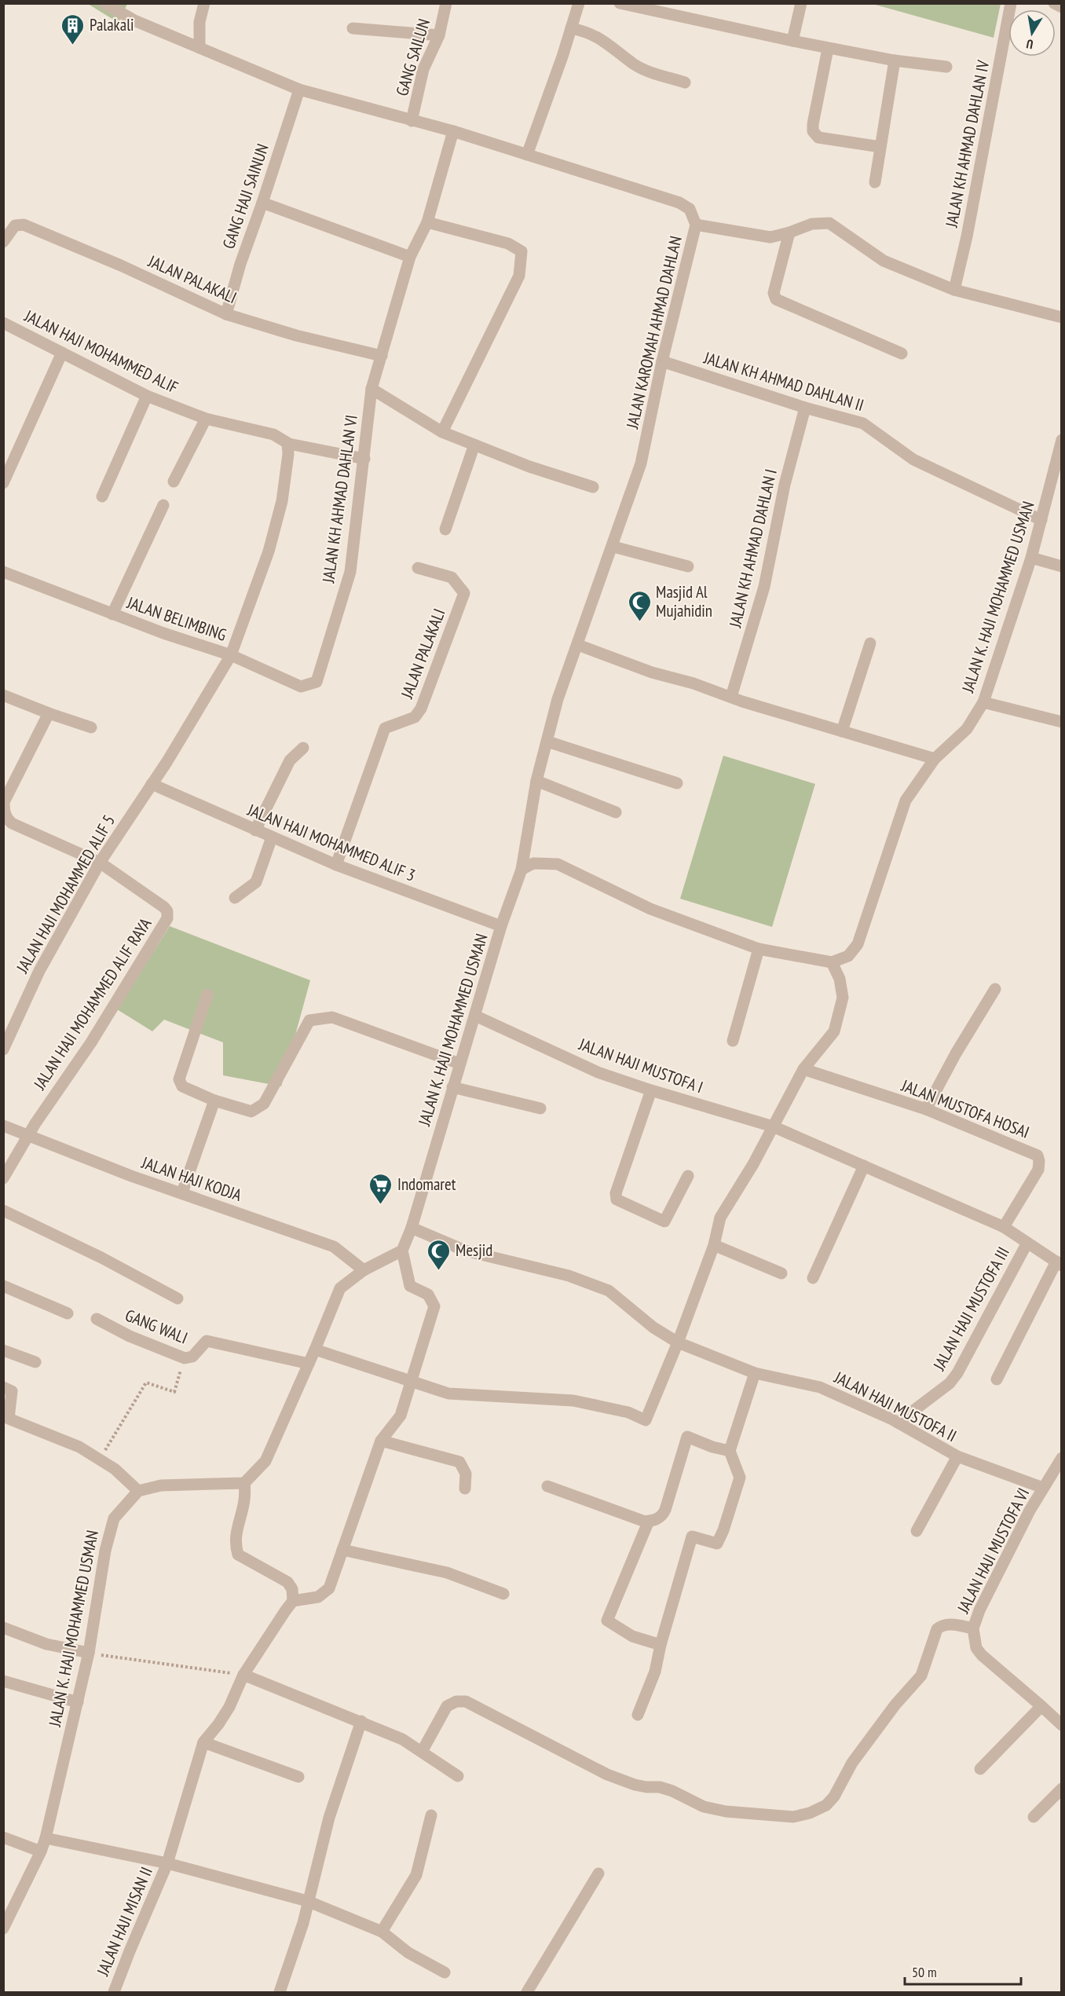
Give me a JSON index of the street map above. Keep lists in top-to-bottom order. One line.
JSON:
{"streets":{"street":["GANG SAILUN","JALAN KH AHMAD DAHLAN IV","GANG HAJI SAINUN","JALAN PALAKALI","JALAN KAROMAH AHMAD DAHLAN","JALAN HAJI MOHAMMED ALIF","JALAN KH AHMAD DAHLAN II","JALAN KH AHMAD DAHLAN VI","JALAN KH AHMAD DAHLAN I","JALAN K. HAJI MOHAMMED USMAN","JALAN BELIMBING","JALAN HAJI MOHAMMED ALIF 3","JALAN HAJI MOHAMMED ALIF 5","JALAN HAJI MOHAMMED ALIF RAYA","JALAN HAJI MUSTOFA I","JALAN MUSTOFA HOSAI","JALAN HAJI KODJA","JALAN HAJI MUSTOFA III","GANG WALI","JALAN HAJI MUSTOFA II","JALAN HAJI MUSTOFA VI","JALAN HAJI MISAN II"]},"crossings":[["GANG SAILUN","JALAN KAROMAH AHMAD DAHLAN"],["GANG HAJI SAINUN","JALAN PALAKALI"],["GANG HAJI SAINUN","JALAN KAROMAH AHMAD DAHLAN"],["JALAN PALAKALI","JALAN KH AHMAD DAHLAN VI"],["JALAN PALAKALI","JALAN HAJI MOHAMMED ALIF 3"],["JALAN KAROMAH AHMAD DAHLAN","JALAN KH AHMAD DAHLAN II"],["JALAN KAROMAH AHMAD DAHLAN","JALAN KH AHMAD DAHLAN VI"],["JALAN KAROMAH AHMAD DAHLAN","JALAN K. HAJI MOHAMMED USMAN"],["JALAN HAJI MOHAMMED ALIF","JALAN KH AHMAD DAHLAN VI"],["JALAN KH AHMAD DAHLAN II","JALAN KH AHMAD DAHLAN I"],["JALAN KH AHMAD DAHLAN II","JALAN K. HAJI MOHAMMED USMAN"],["JALAN KH AHMAD DAHLAN VI","JALAN BELIMBING"],["JALAN K. HAJI MOHAMMED USMAN","JALAN HAJI MOHAMMED ALIF 3"],["JALAN K. HAJI MOHAMMED USMAN","JALAN HAJI MUSTOFA I"],["JALAN K. HAJI MOHAMMED USMAN","JALAN HAJI MUSTOFA II"],["JALAN HAJI MOHAMMED ALIF 3","JALAN HAJI MOHAMMED ALIF 5"],["JALAN HAJI MOHAMMED ALIF 5","JALAN HAJI MOHAMMED ALIF RAYA"],["JALAN HAJI MOHAMMED ALIF RAYA","JALAN HAJI KODJA"],["JALAN HAJI MUSTOFA I","JALAN MUSTOFA HOSAI"],["JALAN HAJI MUSTOFA I","JALAN HAJI MUSTOFA III"],["JALAN HAJI MUSTOFA III","JALAN HAJI MUSTOFA II"],["JALAN HAJI MUSTOFA II","JALAN HAJI MUSTOFA VI"]],"places":{"building":["Palakali"],"mosque":["Masjid Al Mujahidin","Mesjid"],"supermarket":["Indomaret"]},"scale_bar":"50 m","north":"bottom"}
